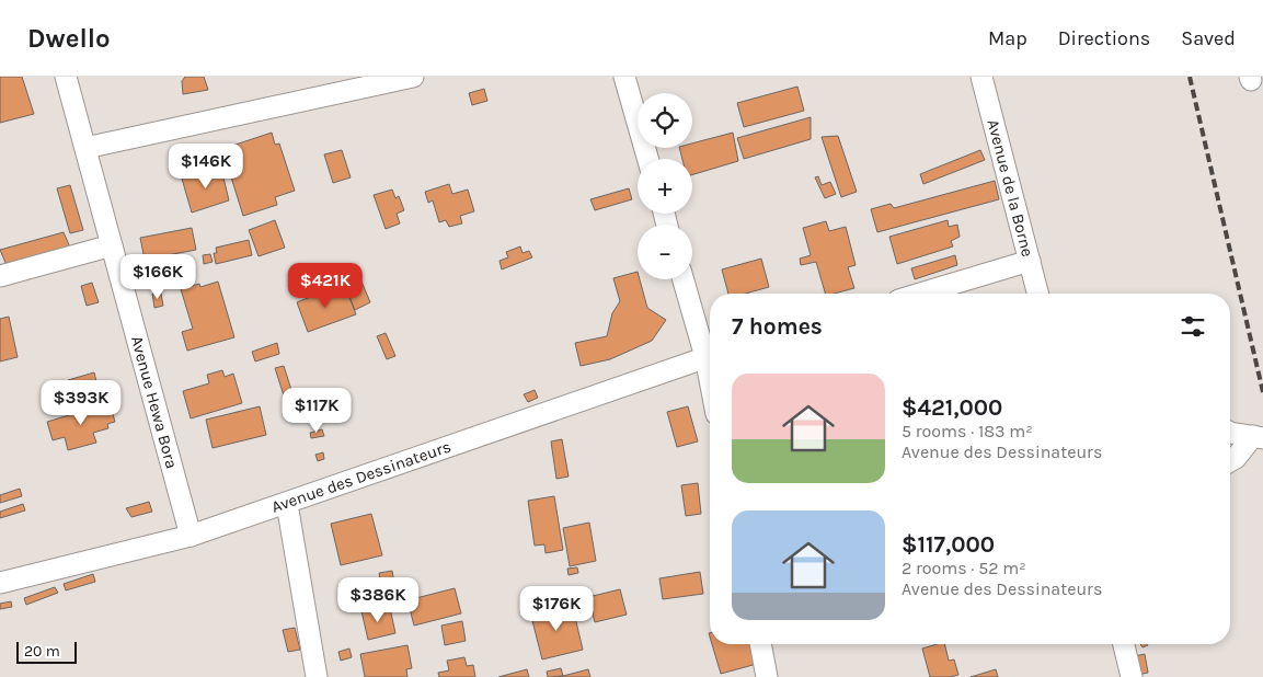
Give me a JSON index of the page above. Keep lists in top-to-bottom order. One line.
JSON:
{"streets":{"street":["Avenue de la Borne","Avenue Hewa Bora","Avenue des Dessinateurs"]},"crossings":[["Avenue Hewa Bora","Avenue des Dessinateurs"]],"scale_bar":"20 m","page":{"header":"Dwello","nav":["Map","Directions","Saved"],"map_buttons":["+","−"],"price":["$146K","$166K","$421K","$393K","$117K","$386K","$176K"],"heading":"7 homes","list":[{"name":"$421,000","note":"5 rooms · 183 m² · Avenue des Dessinateurs"},{"name":"$117,000","note":"2 rooms · 52 m² · Avenue des Dessinateurs"}],"scale":"20 m"}}
